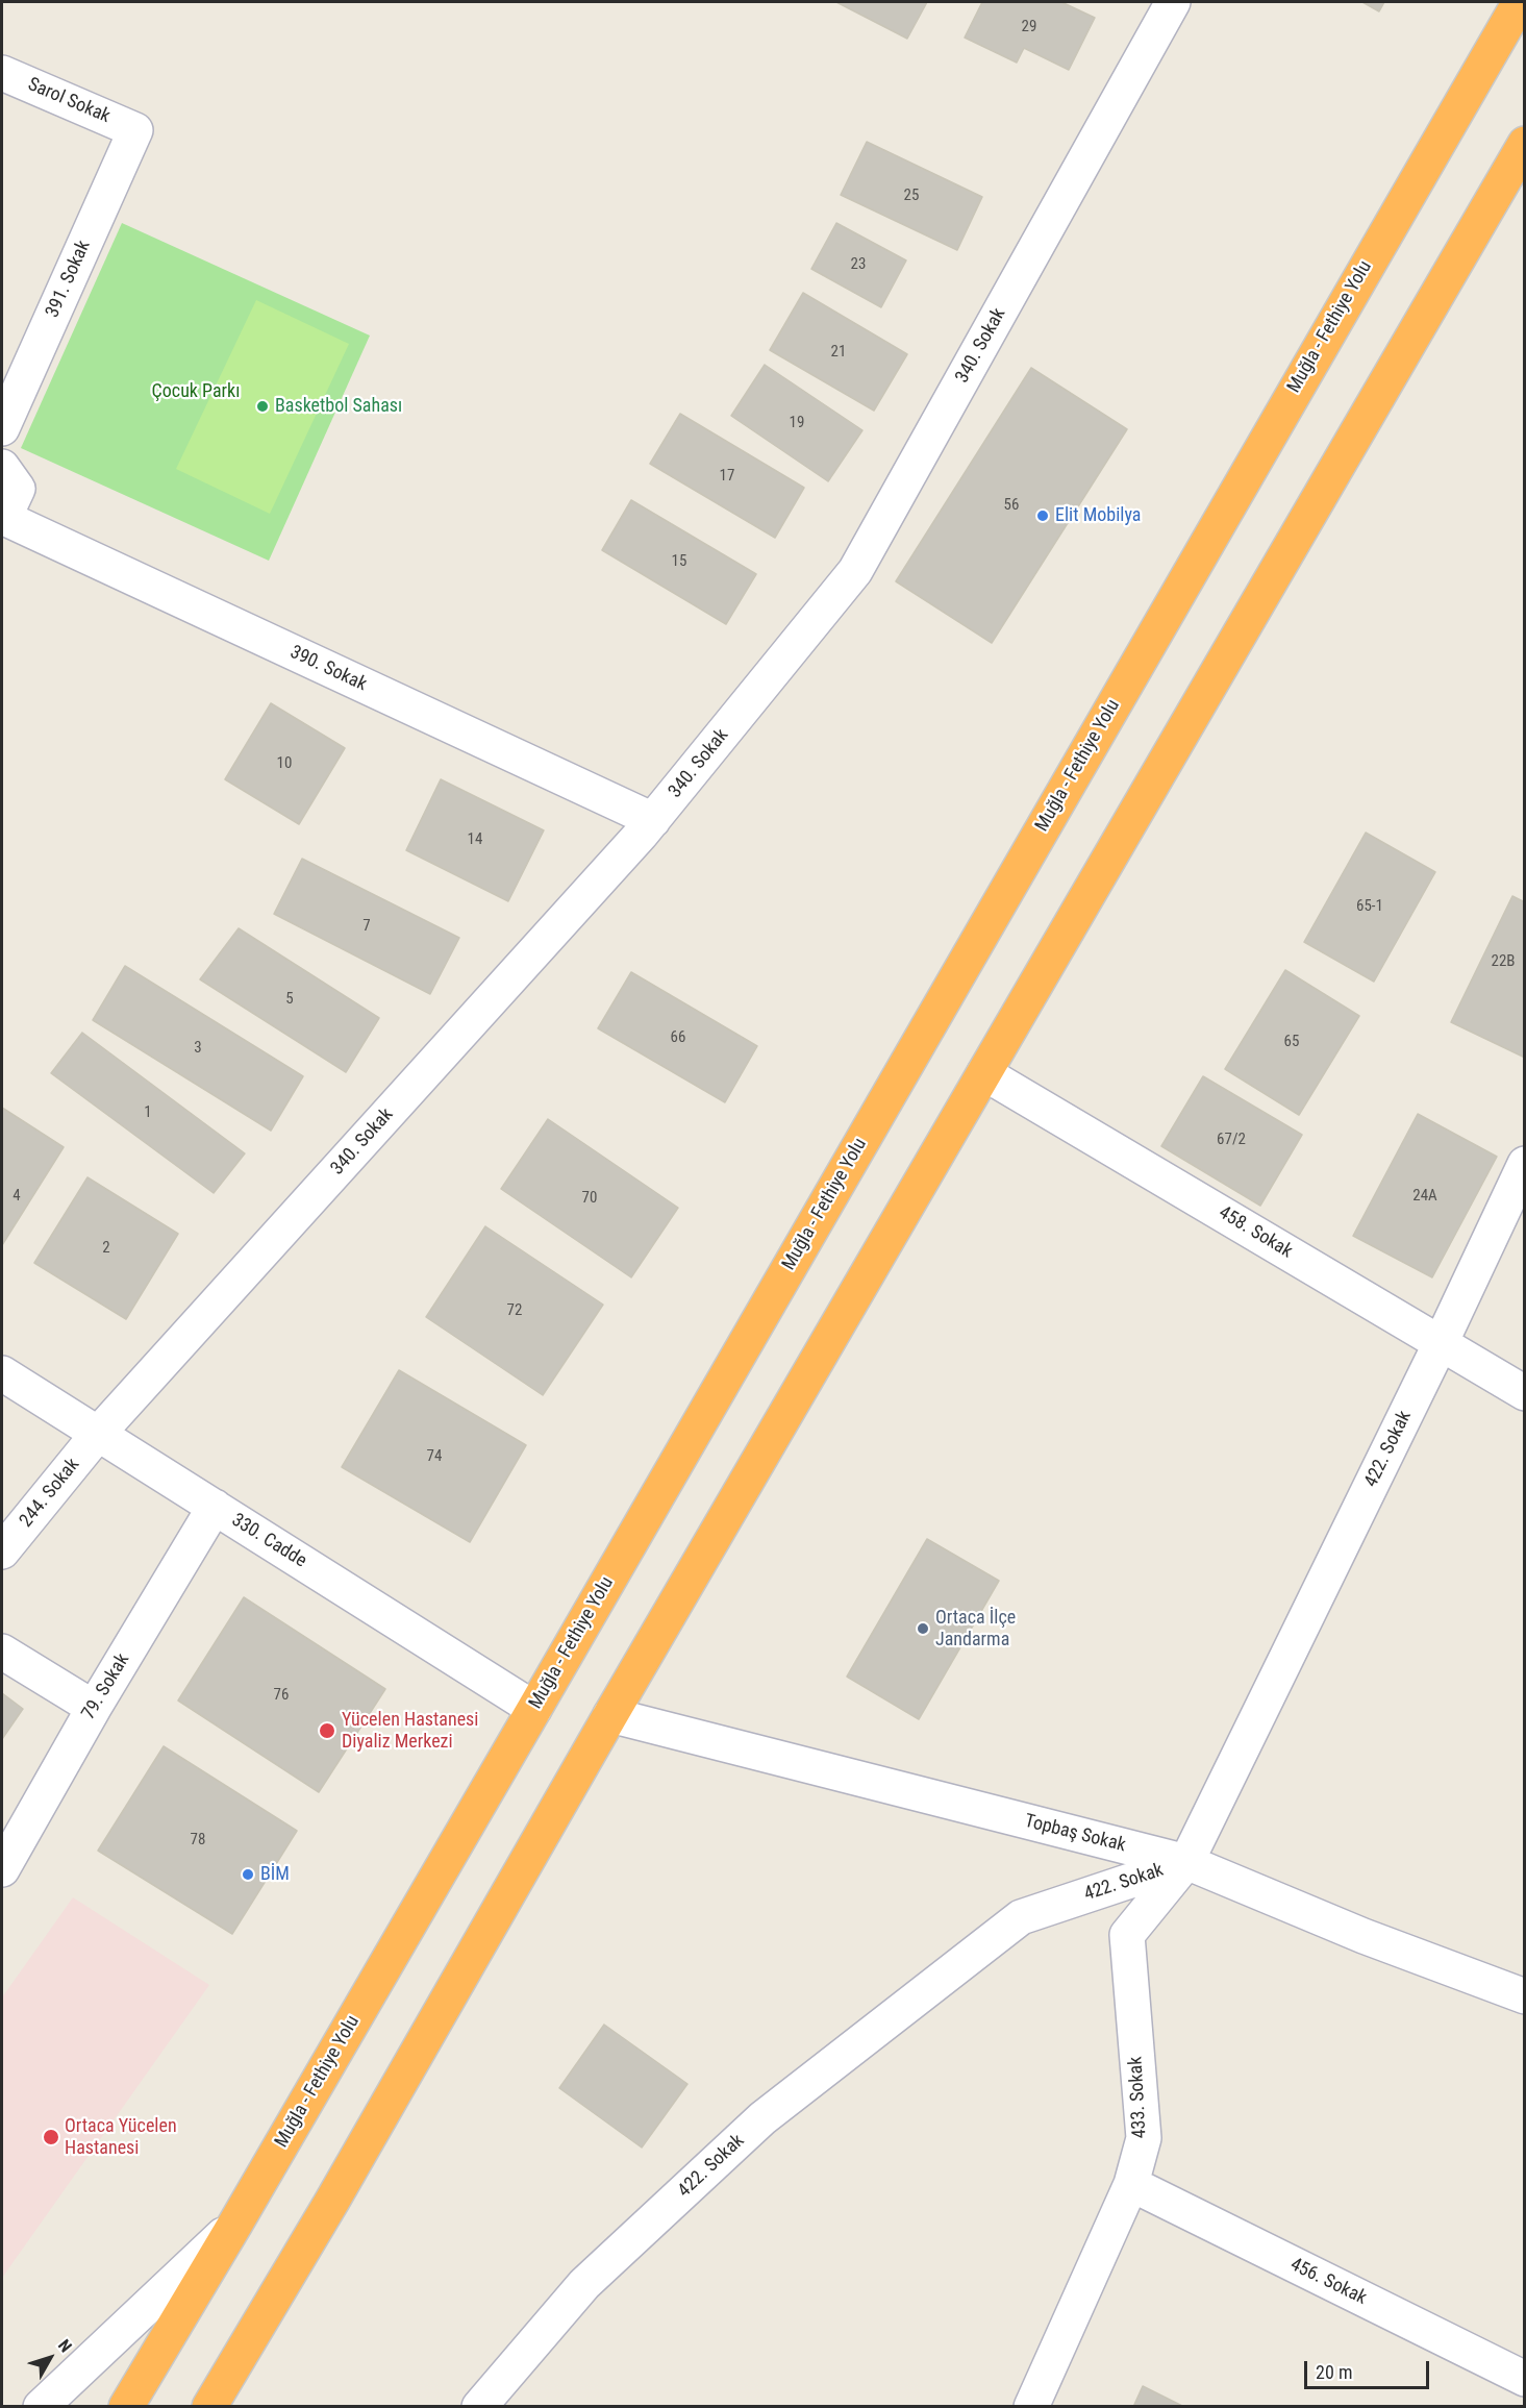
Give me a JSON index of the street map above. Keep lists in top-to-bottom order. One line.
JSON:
{"streets":{"highway":["Muğla - Fethiye Yolu"],"street":["Sarol Sokak","391. Sokak","340. Sokak","390. Sokak","458. Sokak","422. Sokak","244. Sokak","330. Cadde","79. Sokak","Topbaş Sokak","433. Sokak","456. Sokak"]},"crossings":[["Sarol Sokak","391. Sokak"],["Muğla - Fethiye Yolu","330. Cadde"],["340. Sokak","390. Sokak"],["340. Sokak","244. Sokak"],["340. Sokak","330. Cadde"],["458. Sokak","422. Sokak"],["422. Sokak","Topbaş Sokak"],["422. Sokak","433. Sokak"],["244. Sokak","330. Cadde"],["330. Cadde","79. Sokak"],["Topbaş Sokak","433. Sokak"],["433. Sokak","456. Sokak"]],"parks":["Çocuk Parkı"],"places":["Basketbol Sahası","Elit Mobilya","Ortaca İlçe Jandarma","Yücelen Hastanesi Diyaliz Merkezi","BİM","Ortaca Yücelen Hastanesi"],"house_numbers":["29","25","23","21","19","17","56","15","10","14","65-1","7","22B","5","66","65","3","1","67/2","4","24A","70","2","72","74","76","78"],"scale_bar":"20 m","north":"top right"}
